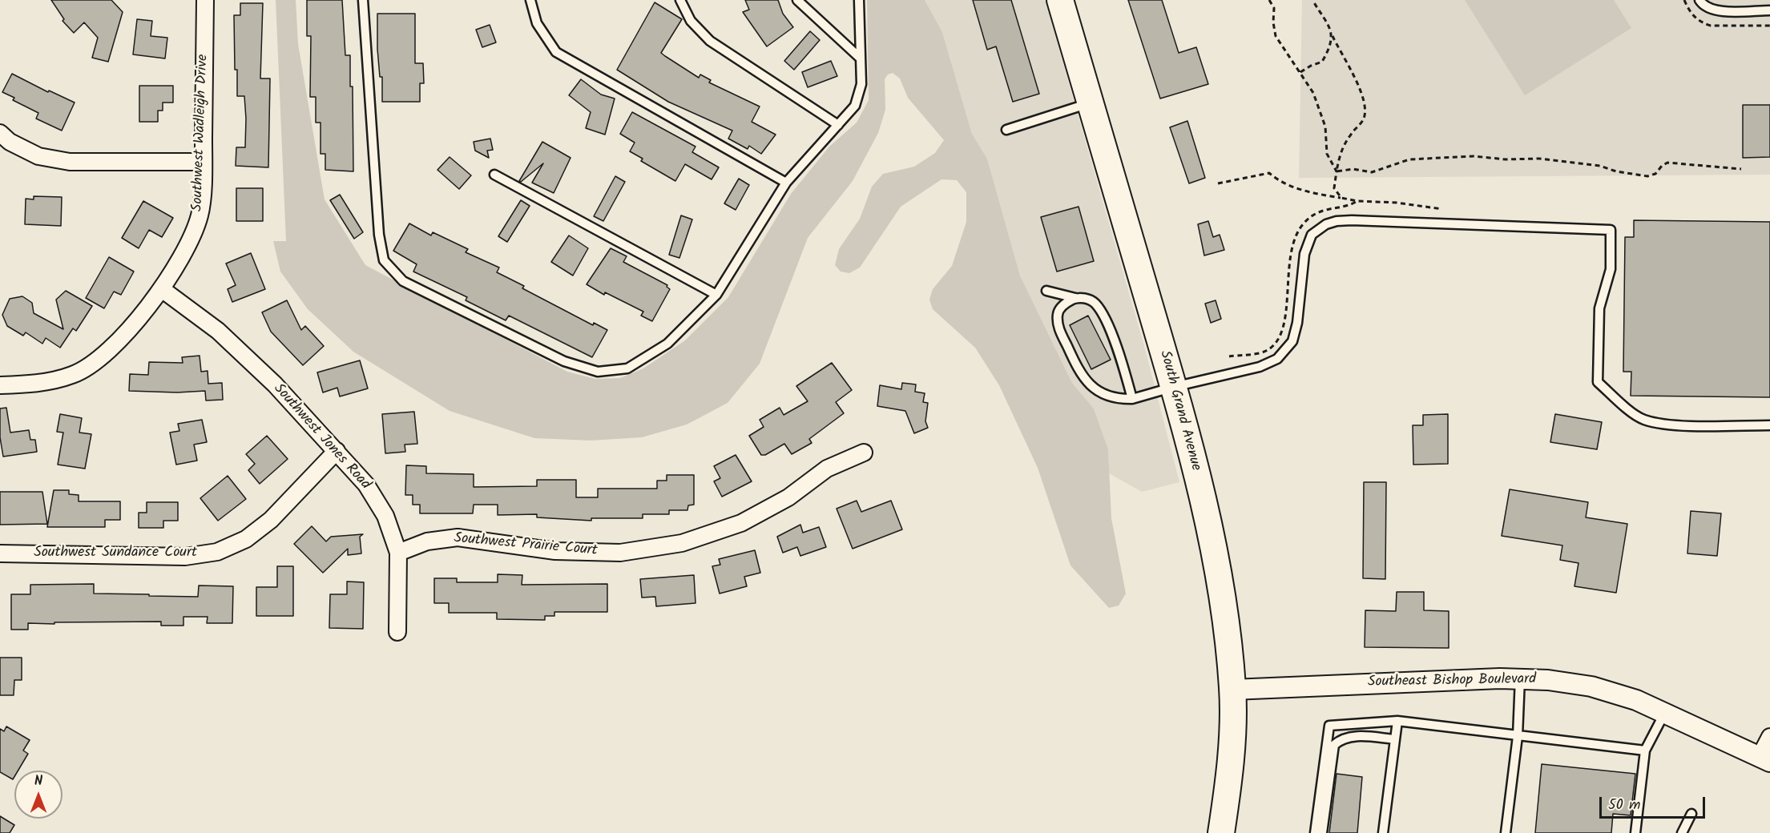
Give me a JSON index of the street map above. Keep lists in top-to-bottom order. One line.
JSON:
{"streets":{"main road":["South Grand Avenue"],"street":["Southwest Wadleigh Drive","Southwest Jones Road","Southwest Prairie Court","Southwest Sundance Court","Southeast Bishop Boulevard"]},"crossings":[["Southwest Wadleigh Drive","Southwest Jones Road"],["South Grand Avenue","Southeast Bishop Boulevard"],["Southwest Jones Road","Southwest Prairie Court"],["Southwest Jones Road","Southwest Sundance Court"]],"scale_bar":"50 m","north":"top"}
